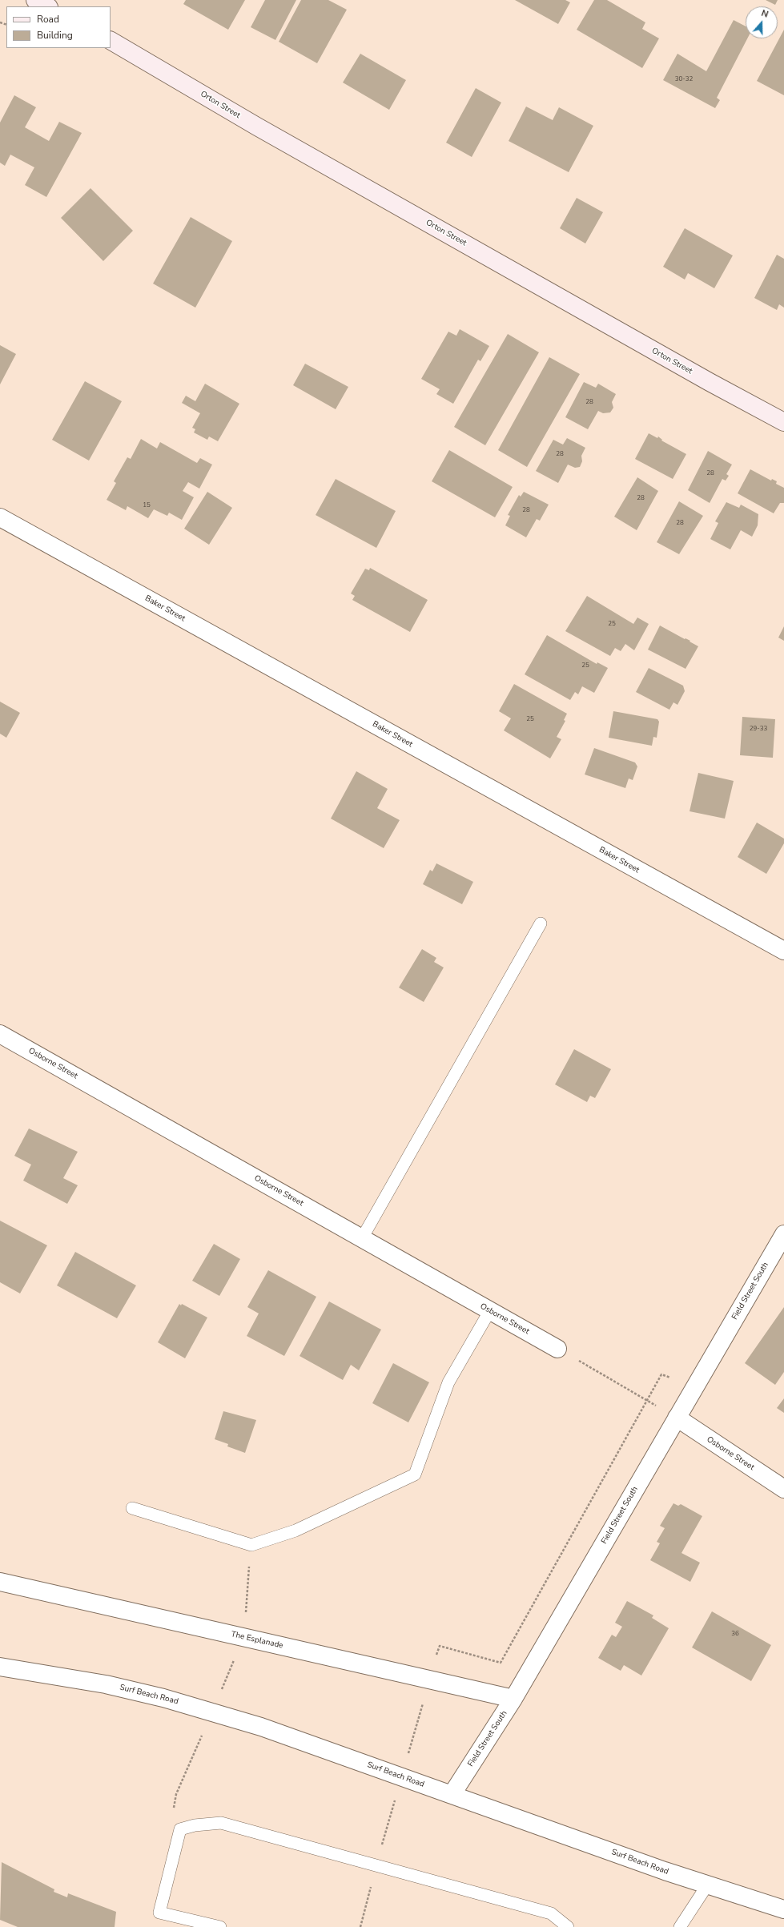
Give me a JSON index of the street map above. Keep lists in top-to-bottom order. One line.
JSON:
{"streets":{"main road":["Orton Street"],"street":["Baker Street","Osborne Street","Field Street South","The Esplanade","Surf Beach Road"]},"crossings":[["Osborne Street","Field Street South"],["Field Street South","The Esplanade"],["Field Street South","Surf Beach Road"]],"house_numbers":["30-32","28","28","28","28","15","28","28","25","25","25","29-33","36"],"legend":["Road","Building"],"north":"top"}
